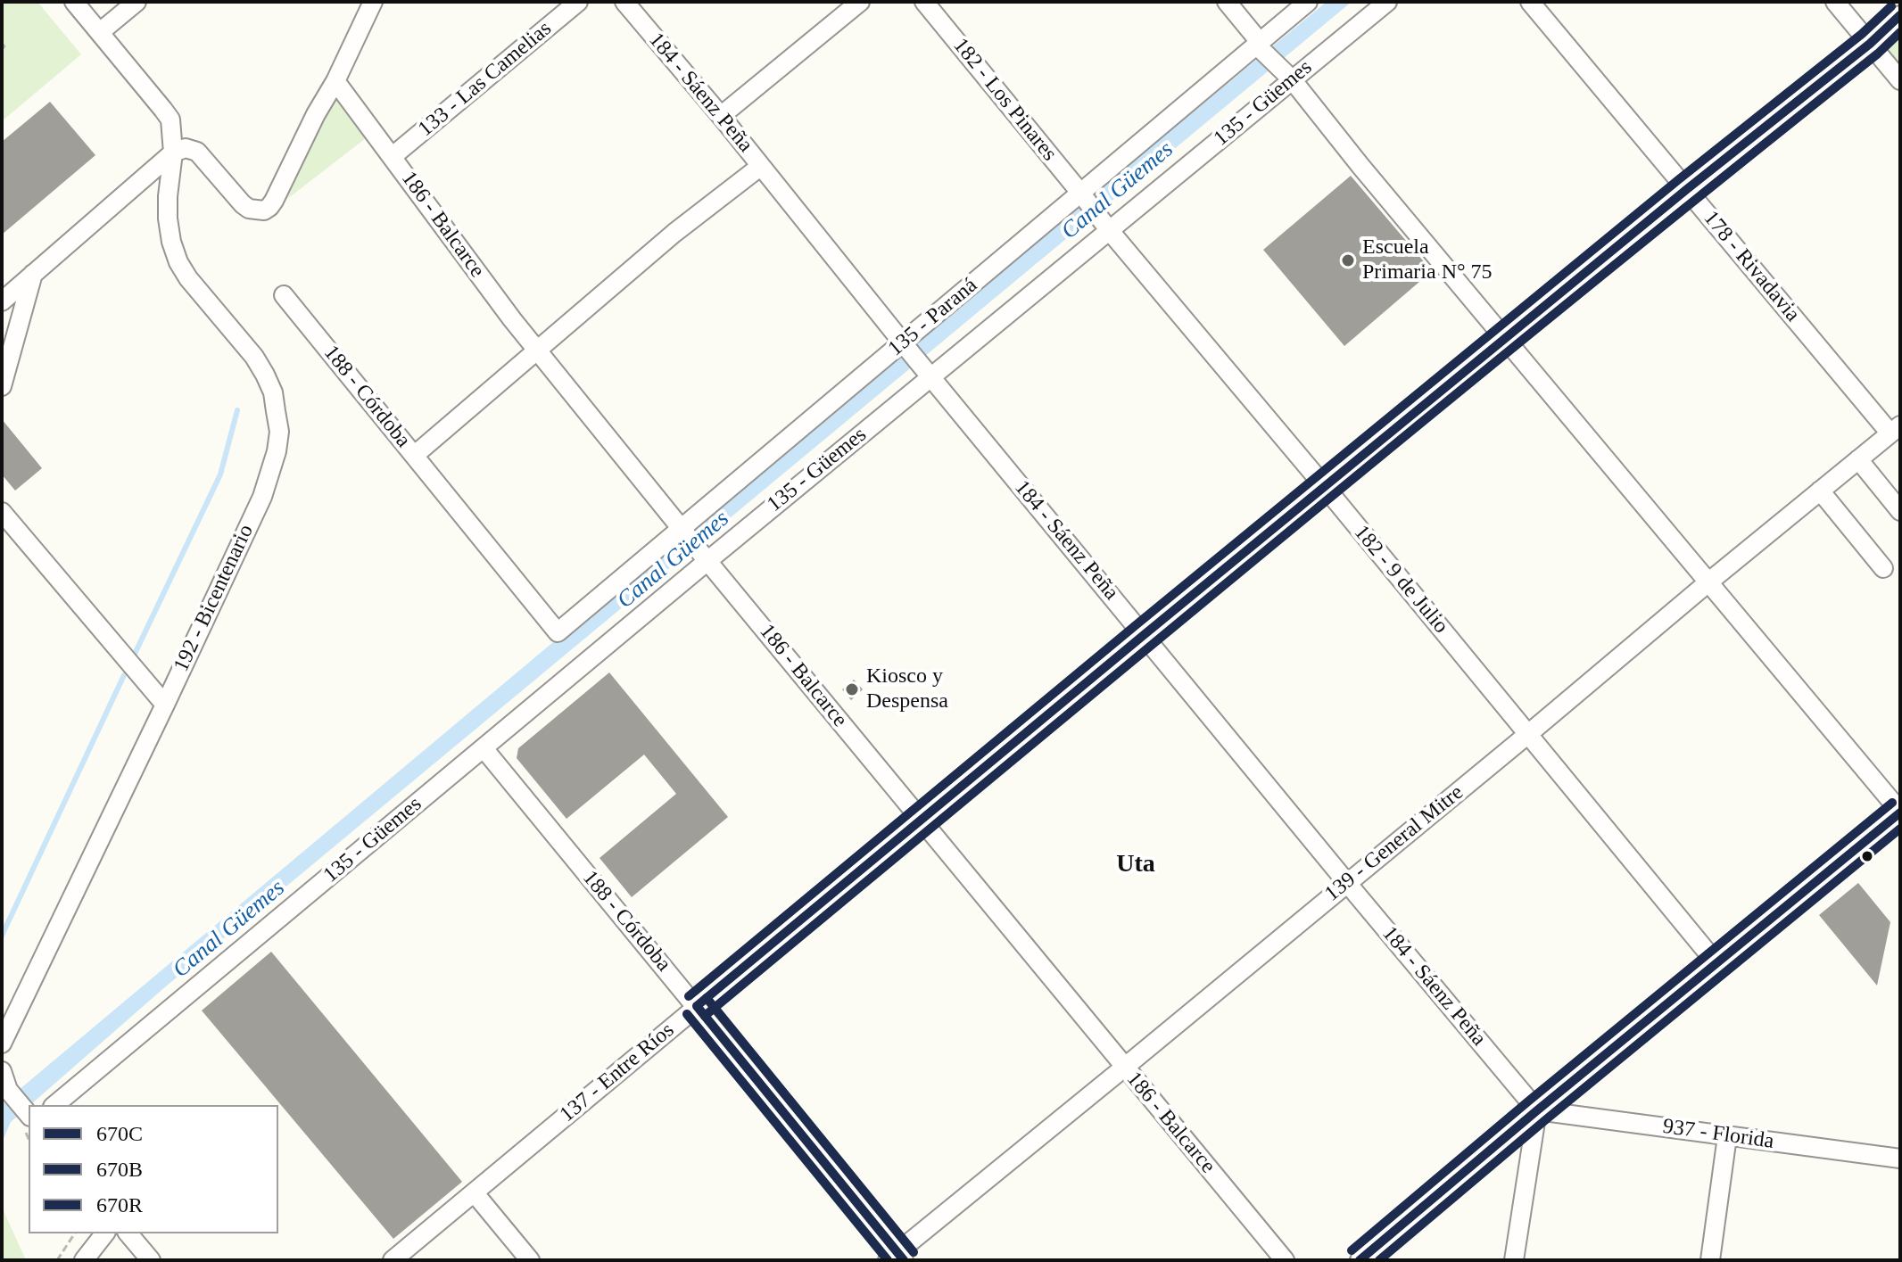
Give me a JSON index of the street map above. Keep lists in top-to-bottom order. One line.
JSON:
{"streets":{"street":["133 - Las Camelias","184 - Sáenz Peña","182 - Los Pinares","135 - Güemes","186 - Balcarce","178 - Rivadavia","135 - Paraná","188 - Córdoba","182 - 9 de Julio","192 - Bicentenario","139 - General Mitre","137 - Entre Ríos","937 - Florida"]},"crossings":[["133 - Las Camelias","186 - Balcarce"],["184 - Sáenz Peña","135 - Güemes"],["184 - Sáenz Peña","135 - Paraná"],["184 - Sáenz Peña","139 - General Mitre"],["184 - Sáenz Peña","137 - Entre Ríos"],["184 - Sáenz Peña","937 - Florida"],["182 - Los Pinares","135 - Paraná"],["182 - Los Pinares","182 - 9 de Julio"],["135 - Güemes","186 - Balcarce"],["135 - Güemes","188 - Córdoba"],["135 - Güemes","182 - 9 de Julio"],["186 - Balcarce","135 - Paraná"],["186 - Balcarce","139 - General Mitre"],["186 - Balcarce","137 - Entre Ríos"],["178 - Rivadavia","139 - General Mitre"],["178 - Rivadavia","137 - Entre Ríos"],["135 - Paraná","188 - Córdoba"],["135 - Paraná","182 - 9 de Julio"],["188 - Córdoba","139 - General Mitre"],["188 - Córdoba","137 - Entre Ríos"],["182 - 9 de Julio","139 - General Mitre"],["182 - 9 de Julio","137 - Entre Ríos"]],"districts":["Uta"],"water":["Canal Güemes"],"places":["Escuela Primaria N° 75","Kiosco y Despensa"],"lines":["transit line 670R","transit line 670C","transit line 670B"],"legend":["670C","670B","670R"]}
